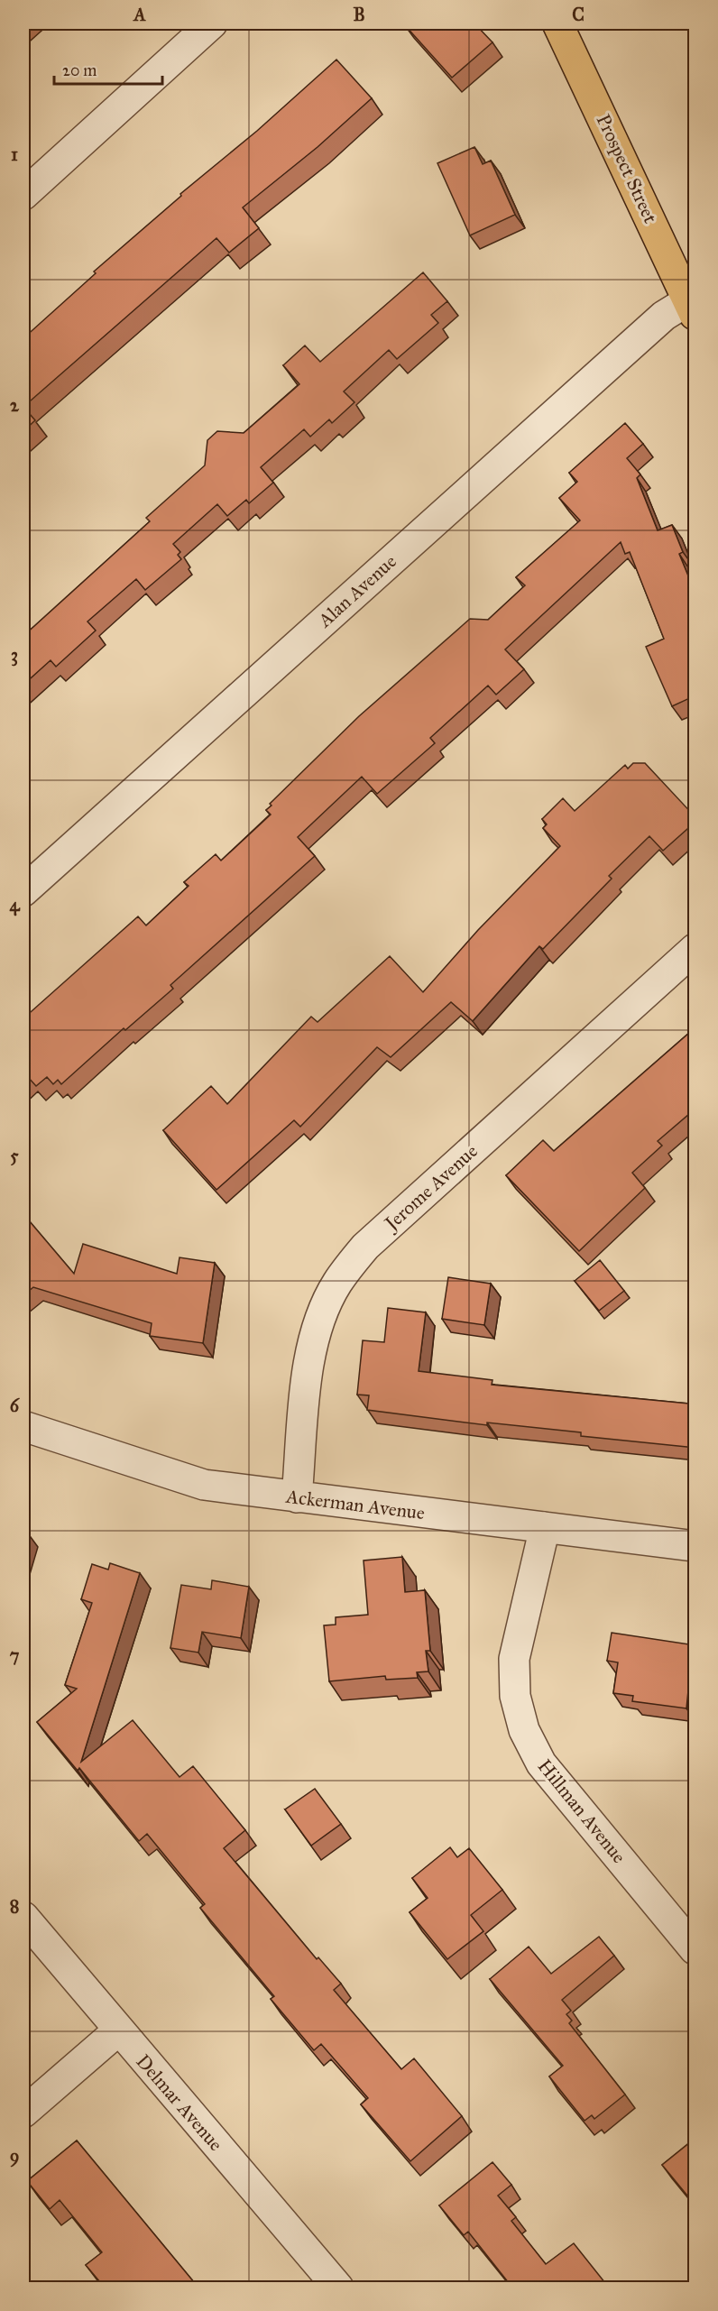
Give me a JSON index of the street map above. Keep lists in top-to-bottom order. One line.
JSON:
{"streets":{"main road":["Prospect Street"],"street":["Alan Avenue","Jerome Avenue","Ackerman Avenue","Hillman Avenue","Delmar Avenue"]},"crossings":[["Prospect Street","Alan Avenue"],["Jerome Avenue","Ackerman Avenue"],["Ackerman Avenue","Hillman Avenue"]],"scale_bar":"20 m","grid":{"columns":["A","B","C"],"rows":["1","2","3","4","5","6","7","8","9"]}}
